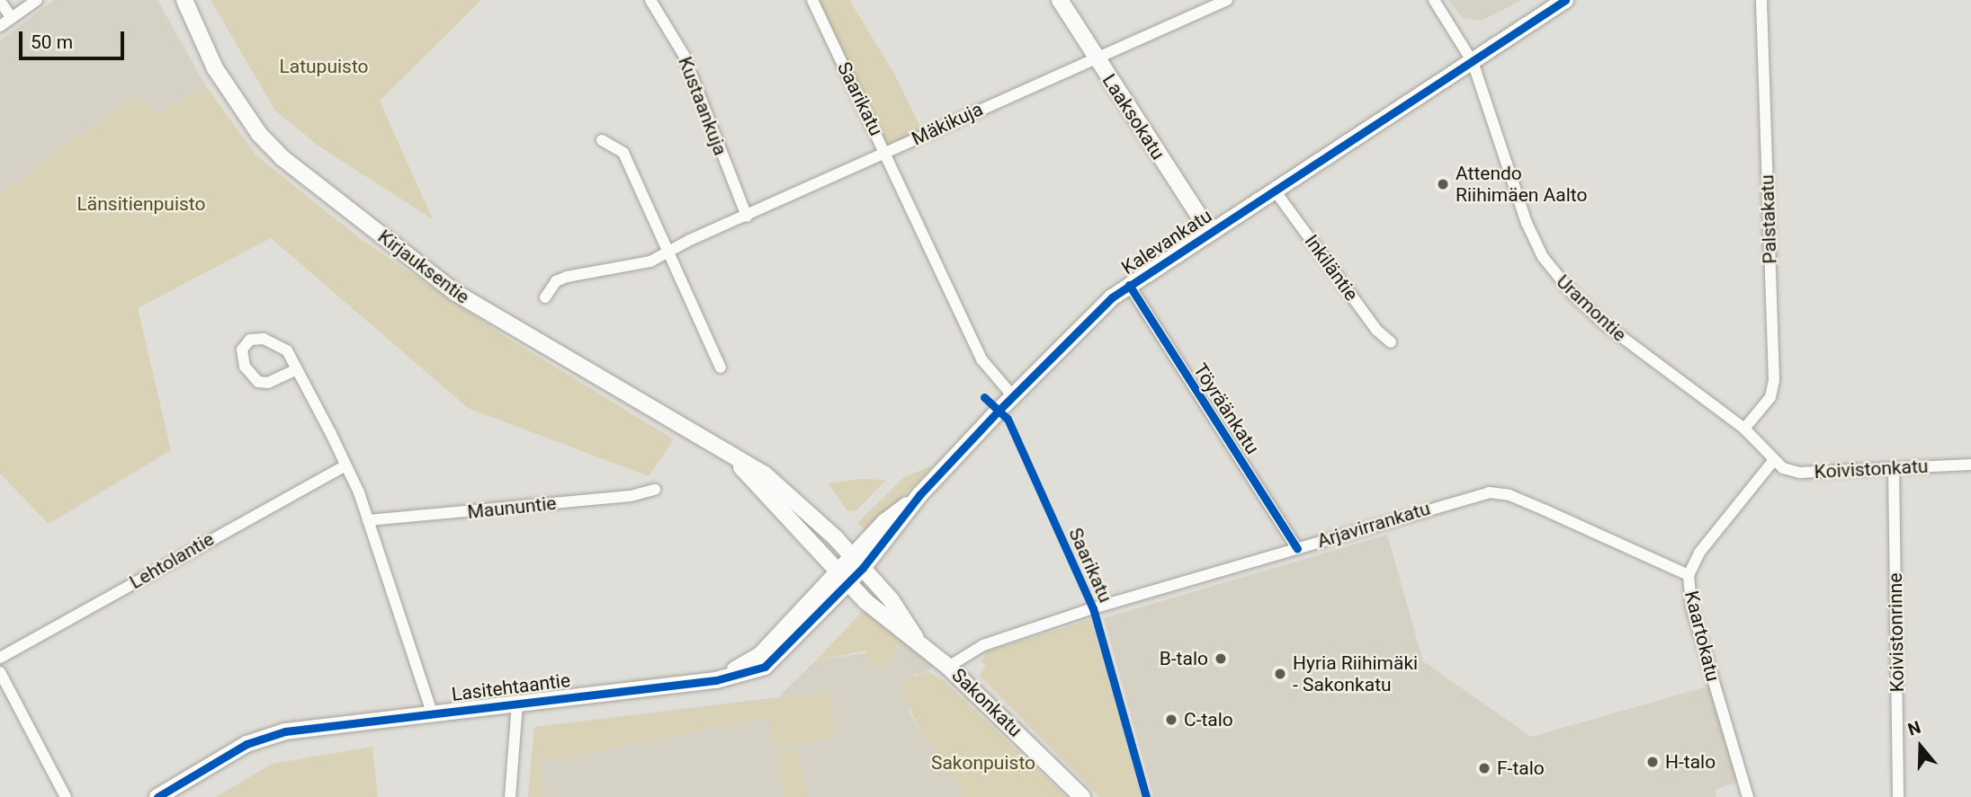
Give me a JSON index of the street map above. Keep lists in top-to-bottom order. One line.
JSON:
{"streets":{"street":["Saarikatu","Kustaankuja","Laaksokatu","Mäkikuja","Palstakatu","Kalevankatu","Kirjauksentie","Inkiläntie","Uramontie","Töyräänkatu","Koivistonkatu","Maununtie","Arjavirrankatu","Lehtolantie","Koivistonrinne","Kaartokatu","Lasitehtaantie","Sakonkatu"]},"crossings":[["Saarikatu","Mäkikuja"],["Saarikatu","Kalevankatu"],["Kustaankuja","Mäkikuja"],["Laaksokatu","Mäkikuja"],["Laaksokatu","Kalevankatu"],["Palstakatu","Uramontie"],["Kalevankatu","Kirjauksentie"],["Kalevankatu","Inkiläntie"],["Kalevankatu","Uramontie"],["Kalevankatu","Töyräänkatu"],["Kalevankatu","Lasitehtaantie"],["Kalevankatu","Sakonkatu"],["Kirjauksentie","Lasitehtaantie"],["Kirjauksentie","Sakonkatu"],["Uramontie","Koivistonkatu"],["Uramontie","Kaartokatu"],["Töyräänkatu","Arjavirrankatu"],["Koivistonkatu","Koivistonrinne"],["Koivistonkatu","Kaartokatu"],["Arjavirrankatu","Kaartokatu"],["Arjavirrankatu","Sakonkatu"],["Lasitehtaantie","Sakonkatu"]],"parks":["Latupuisto","Länsitienpuisto","Sakonpuisto"],"places":["Attendo Riihimäen Aalto","B-talo","Hyria Riihimäki - Sakonkatu","C-talo","H-talo","F-talo"],"scale_bar":"50 m","north":"top"}
